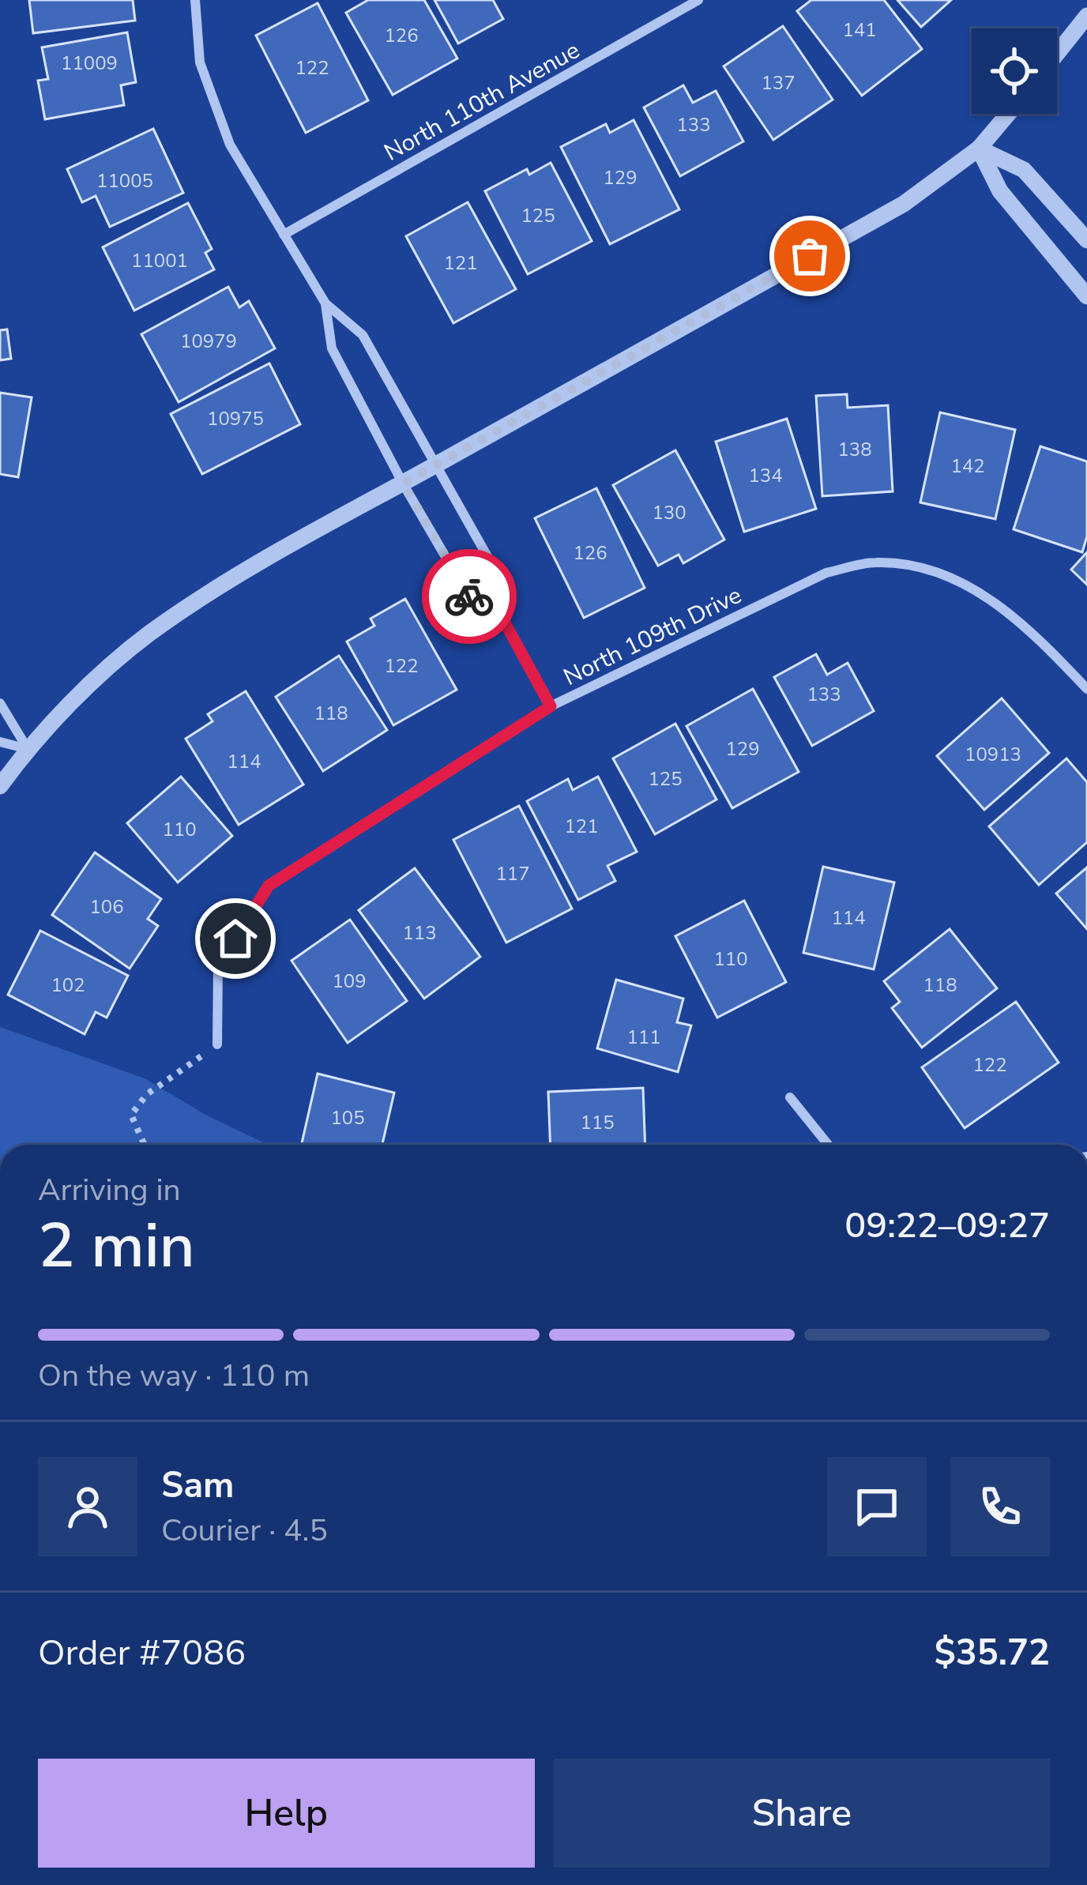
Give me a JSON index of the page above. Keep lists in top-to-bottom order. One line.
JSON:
{"streets":{"street":["North 110th Avenue","North 109th Drive"]},"house_numbers":["141","126","11009","122","137","133","129","11005","125","11001","121","10979","10975","138","142","134","130","126","122","133","118","129","10913","114","125","121","110","117","106","114","113","110","109","102","118","111","122","105","115"],"page":{"heading":["2 min","Arriving in","09:22–09:27"],"panel":["Sam","Courier · 4.5","Order #7086","$35.72"],"bar":"On the way · 110 m","buttons":["Help","Share"]}}
